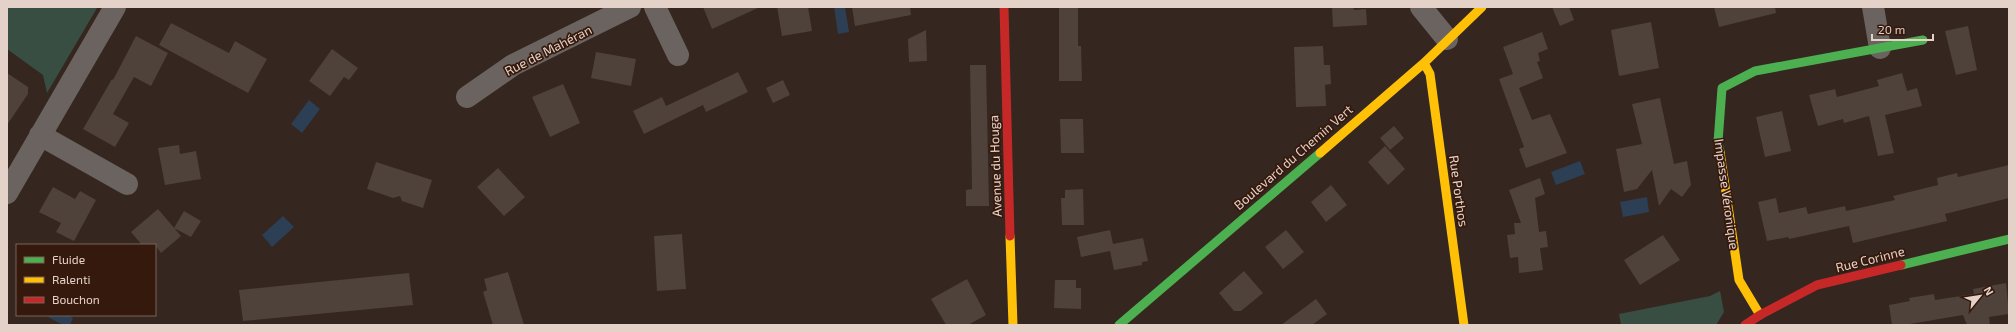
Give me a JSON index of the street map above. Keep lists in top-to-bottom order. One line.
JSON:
{"streets":{"street":["Rue de Mahéran","Boulevard du Chemin Vert","Avenue du Houga","Rue Porthos","Impasse Véronique","Rue Corinne"]},"crossings":[["Boulevard du Chemin Vert","Rue Porthos"],["Impasse Véronique","Rue Corinne"]],"legend":["Fluide","Ralenti","Bouchon"],"scale_bar":"20 m","north":"top right"}
